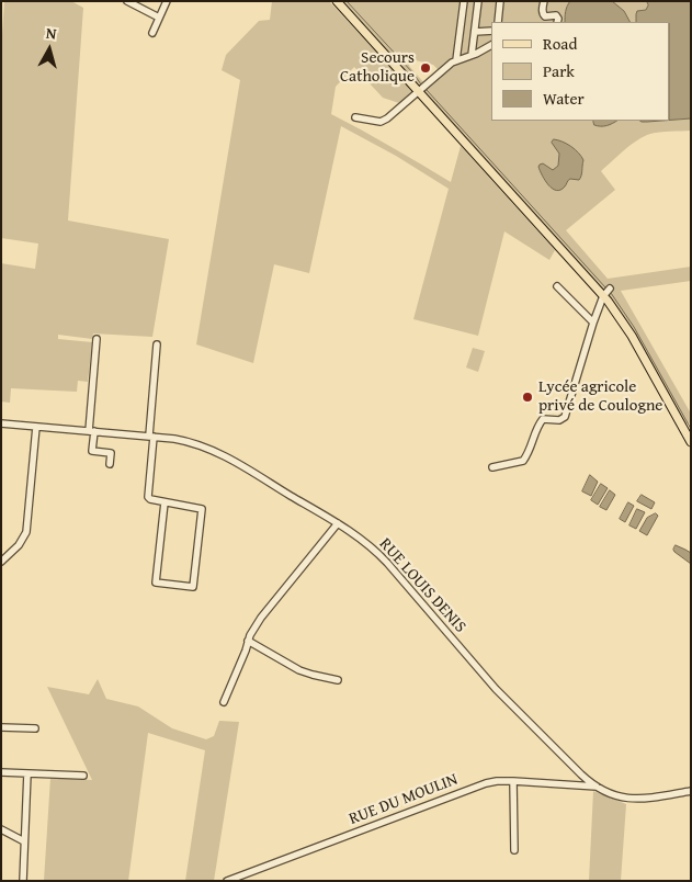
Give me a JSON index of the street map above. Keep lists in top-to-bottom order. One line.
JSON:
{"streets":{"street":["RUE LOUIS DENIS","RUE DU MOULIN"]},"crossings":[["RUE LOUIS DENIS","RUE DU MOULIN"]],"places":["Secours Catholique","Lycée agricole privé de Coulogne"],"legend":["Road","Park","Water"],"north":"top"}
